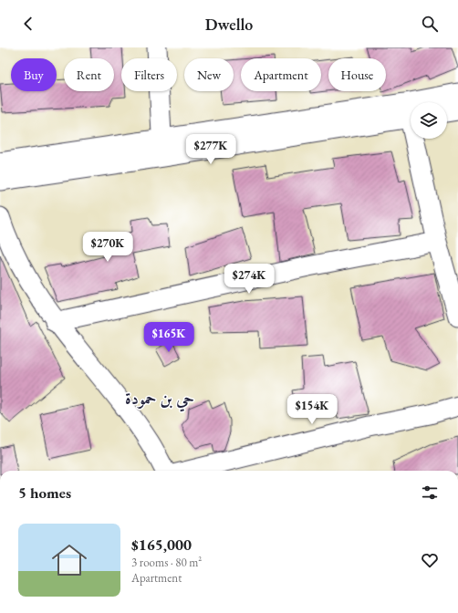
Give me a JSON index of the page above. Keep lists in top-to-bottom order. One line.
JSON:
{"districts":["حي بن حمودة"],"page":{"header":"Dwello","chip":["Buy","Rent","Filters","New","Apartment","House"],"price":["$277K","$270K","$274K","$165K","$154K"],"heading":"5 homes","list":[{"name":"$165,000","note":"3 rooms · 80 m² · Apartment"}]}}
